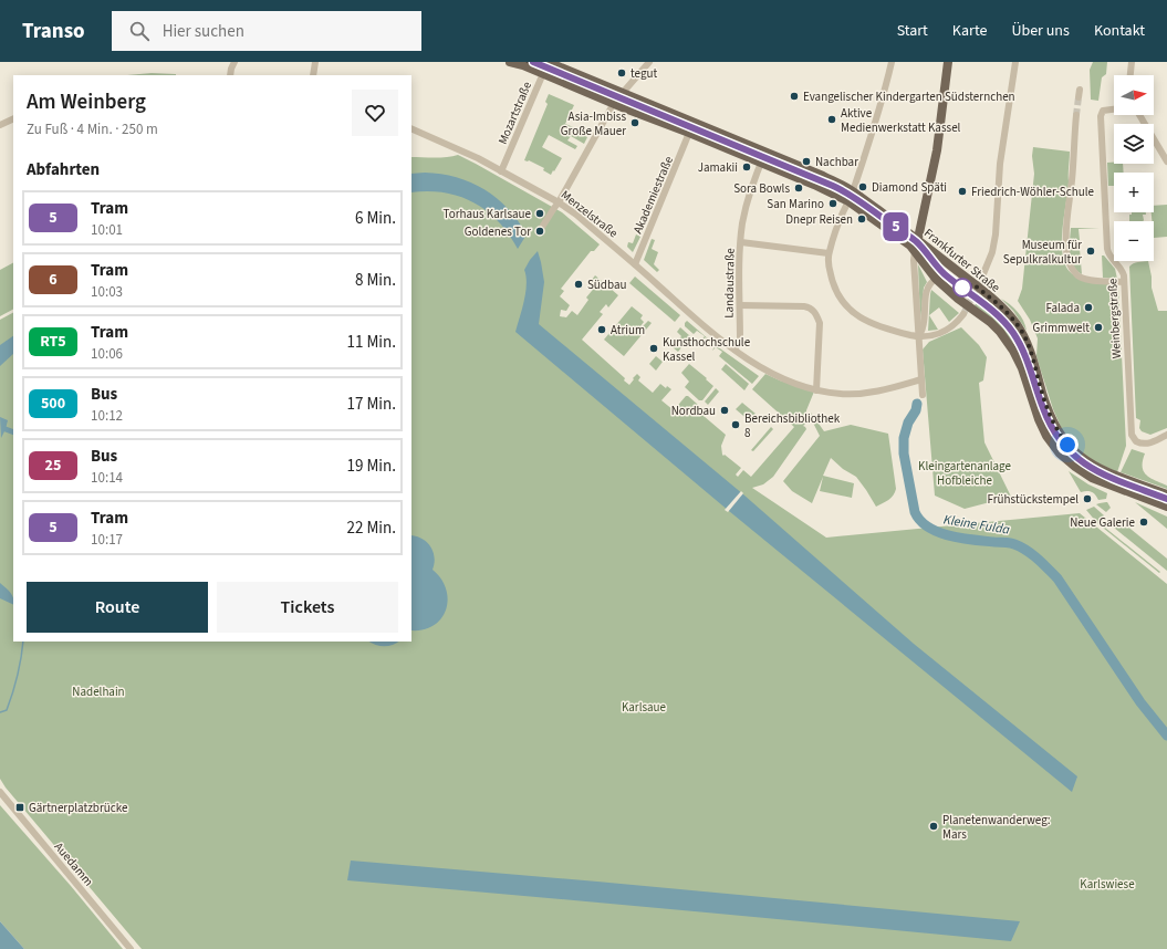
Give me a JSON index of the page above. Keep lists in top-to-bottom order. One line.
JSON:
{"streets":{"main road":["Frankfurter Straße"],"street":["Mozartstraße","Akademiestraße","Menzelstraße","Landaustraße","Weinbergstraße","Auedamm"]},"crossings":[["Mozartstraße","Menzelstraße"],["Mozartstraße","Frankfurter Straße"],["Akademiestraße","Menzelstraße"],["Akademiestraße","Frankfurter Straße"],["Menzelstraße","Landaustraße"],["Frankfurter Straße","Landaustraße"]],"water":["Kleine Fulda"],"parks":["Kleingartenanlage Hofbleiche","Nadelhain","Karlsaue","Karlswiese"],"places":{"other":["tegut","Evangelischer Kindergarten Südsternchen","Aktive Medienwerkstatt Kassel","Asia-Imbiss Große Mauer","Nachbar","Jamakii","Diamond Späti","Sora Bowls","Friedrich-Wöhler-Schule","San Marino","Torhaus Karlsaue","Dnepr Reisen","Goldenes Tor","Museum für Sepulkralkultur","Südbau","Falada","Grimmwelt","Atrium","Kunsthochschule Kassel","Nordbau","Bereichsbibliothek 8","Frühstückstempel","Neue Galerie","Planetenwanderweg: Mars"],"transit":["Gärtnerplatzbrücke"]},"lines":["tram line 5"],"north":"right","page":{"header":"Transo","search":"Hier suchen","nav":["Start","Karte","Über uns","Kontakt"],"on_map":"5","map_buttons":["+","−"],"heading":[["Am Weinberg","Zu Fuß · 4 Min. · 250 m"],"Abfahrten"],"list":[{"mark":"5","name":"Tram","note":"10:01","value":"6 Min."},{"mark":"6","name":"Tram","note":"10:03","value":"8 Min."},{"mark":"RT5","name":"Tram","note":"10:06","value":"11 Min."},{"mark":"500","name":"Bus","note":"10:12","value":"17 Min."},{"mark":"25","name":"Bus","note":"10:14","value":"19 Min."},{"mark":"5","name":"Tram","note":"10:17","value":"22 Min."}],"buttons":["Route","Tickets"]}}
